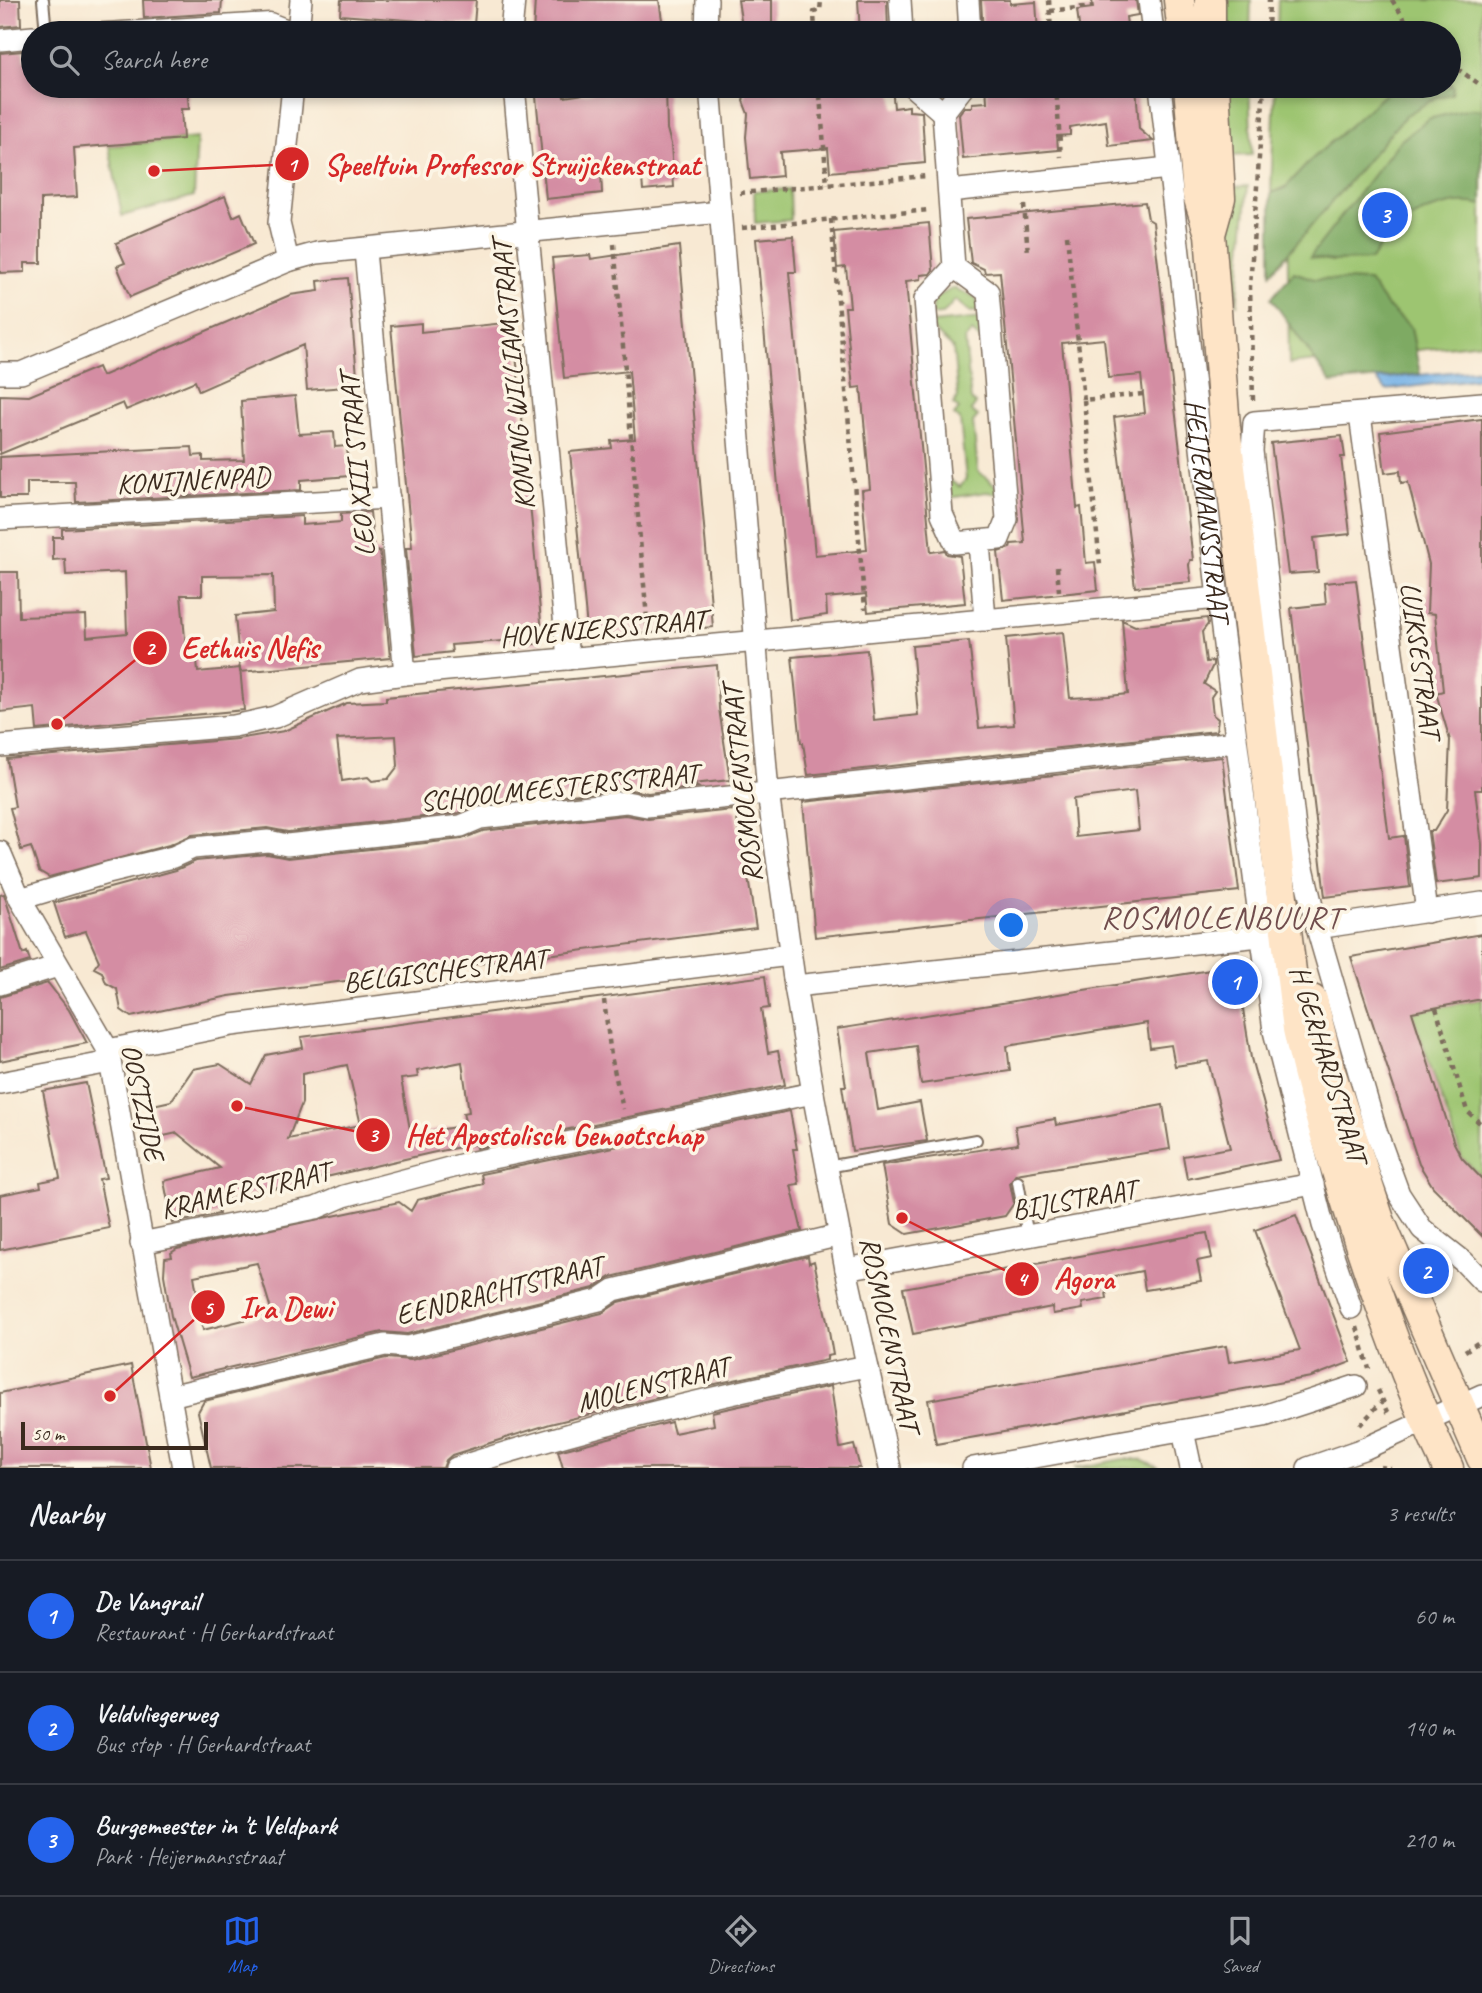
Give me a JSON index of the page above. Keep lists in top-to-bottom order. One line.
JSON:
{"streets":{"main road":["HEIJERMANSSTRAAT","H GERHARDSTRAAT"],"street":["KONING WILLIAMSTRAAT","LEO XIII STRAAT","KONIJNENPAD","HOVENIERSSTRAAT","LUIKSESTRAAT","ROSMOLENSTRAAT","SCHOOLMEESTERSSTRAAT","BELGISCHESTRAAT","OOSTZIJDE","KRAMERSTRAAT","BIJLSTRAAT","EENDRACHTSTRAAT","MOLENSTRAAT"]},"crossings":[["KONING WILLIAMSTRAAT","HOVENIERSSTRAAT"],["LEO XIII STRAAT","KONIJNENPAD"],["LEO XIII STRAAT","HOVENIERSSTRAAT"],["HEIJERMANSSTRAAT","HOVENIERSSTRAAT"],["HEIJERMANSSTRAAT","SCHOOLMEESTERSSTRAAT"],["HEIJERMANSSTRAAT","H GERHARDSTRAAT"],["HOVENIERSSTRAAT","ROSMOLENSTRAAT"],["ROSMOLENSTRAAT","SCHOOLMEESTERSSTRAAT"],["ROSMOLENSTRAAT","BELGISCHESTRAAT"],["ROSMOLENSTRAAT","KRAMERSTRAAT"],["ROSMOLENSTRAAT","BIJLSTRAAT"],["ROSMOLENSTRAAT","EENDRACHTSTRAAT"],["ROSMOLENSTRAAT","MOLENSTRAAT"],["SCHOOLMEESTERSSTRAAT","OOSTZIJDE"],["BELGISCHESTRAAT","OOSTZIJDE"],["H GERHARDSTRAAT","BIJLSTRAAT"],["OOSTZIJDE","KRAMERSTRAAT"],["OOSTZIJDE","EENDRACHTSTRAAT"]],"districts":["ROSMOLENBUURT"],"places":["Speeltuin Professor Struijckenstraat","Eethuis Nefis","Het Apostolisch Genootschap","Agora","Ira Dewi"],"scale_bar":"50 m","page":{"search":"Search here","pins":["3","1","2"],"scale":"50 m","heading":["Nearby","3 results"],"list":[{"mark":"1","name":"De Vangrail","note":"Restaurant · H Gerhardstraat","value":"60 m"},{"mark":"2","name":"Veldvliegerweg","note":"Bus stop · H Gerhardstraat","value":"140 m"},{"mark":"3","name":"Burgemeester in 't Veldpark","note":"Park · Heijermansstraat","value":"210 m"}],"nav":["Map","Directions","Saved"]}}
